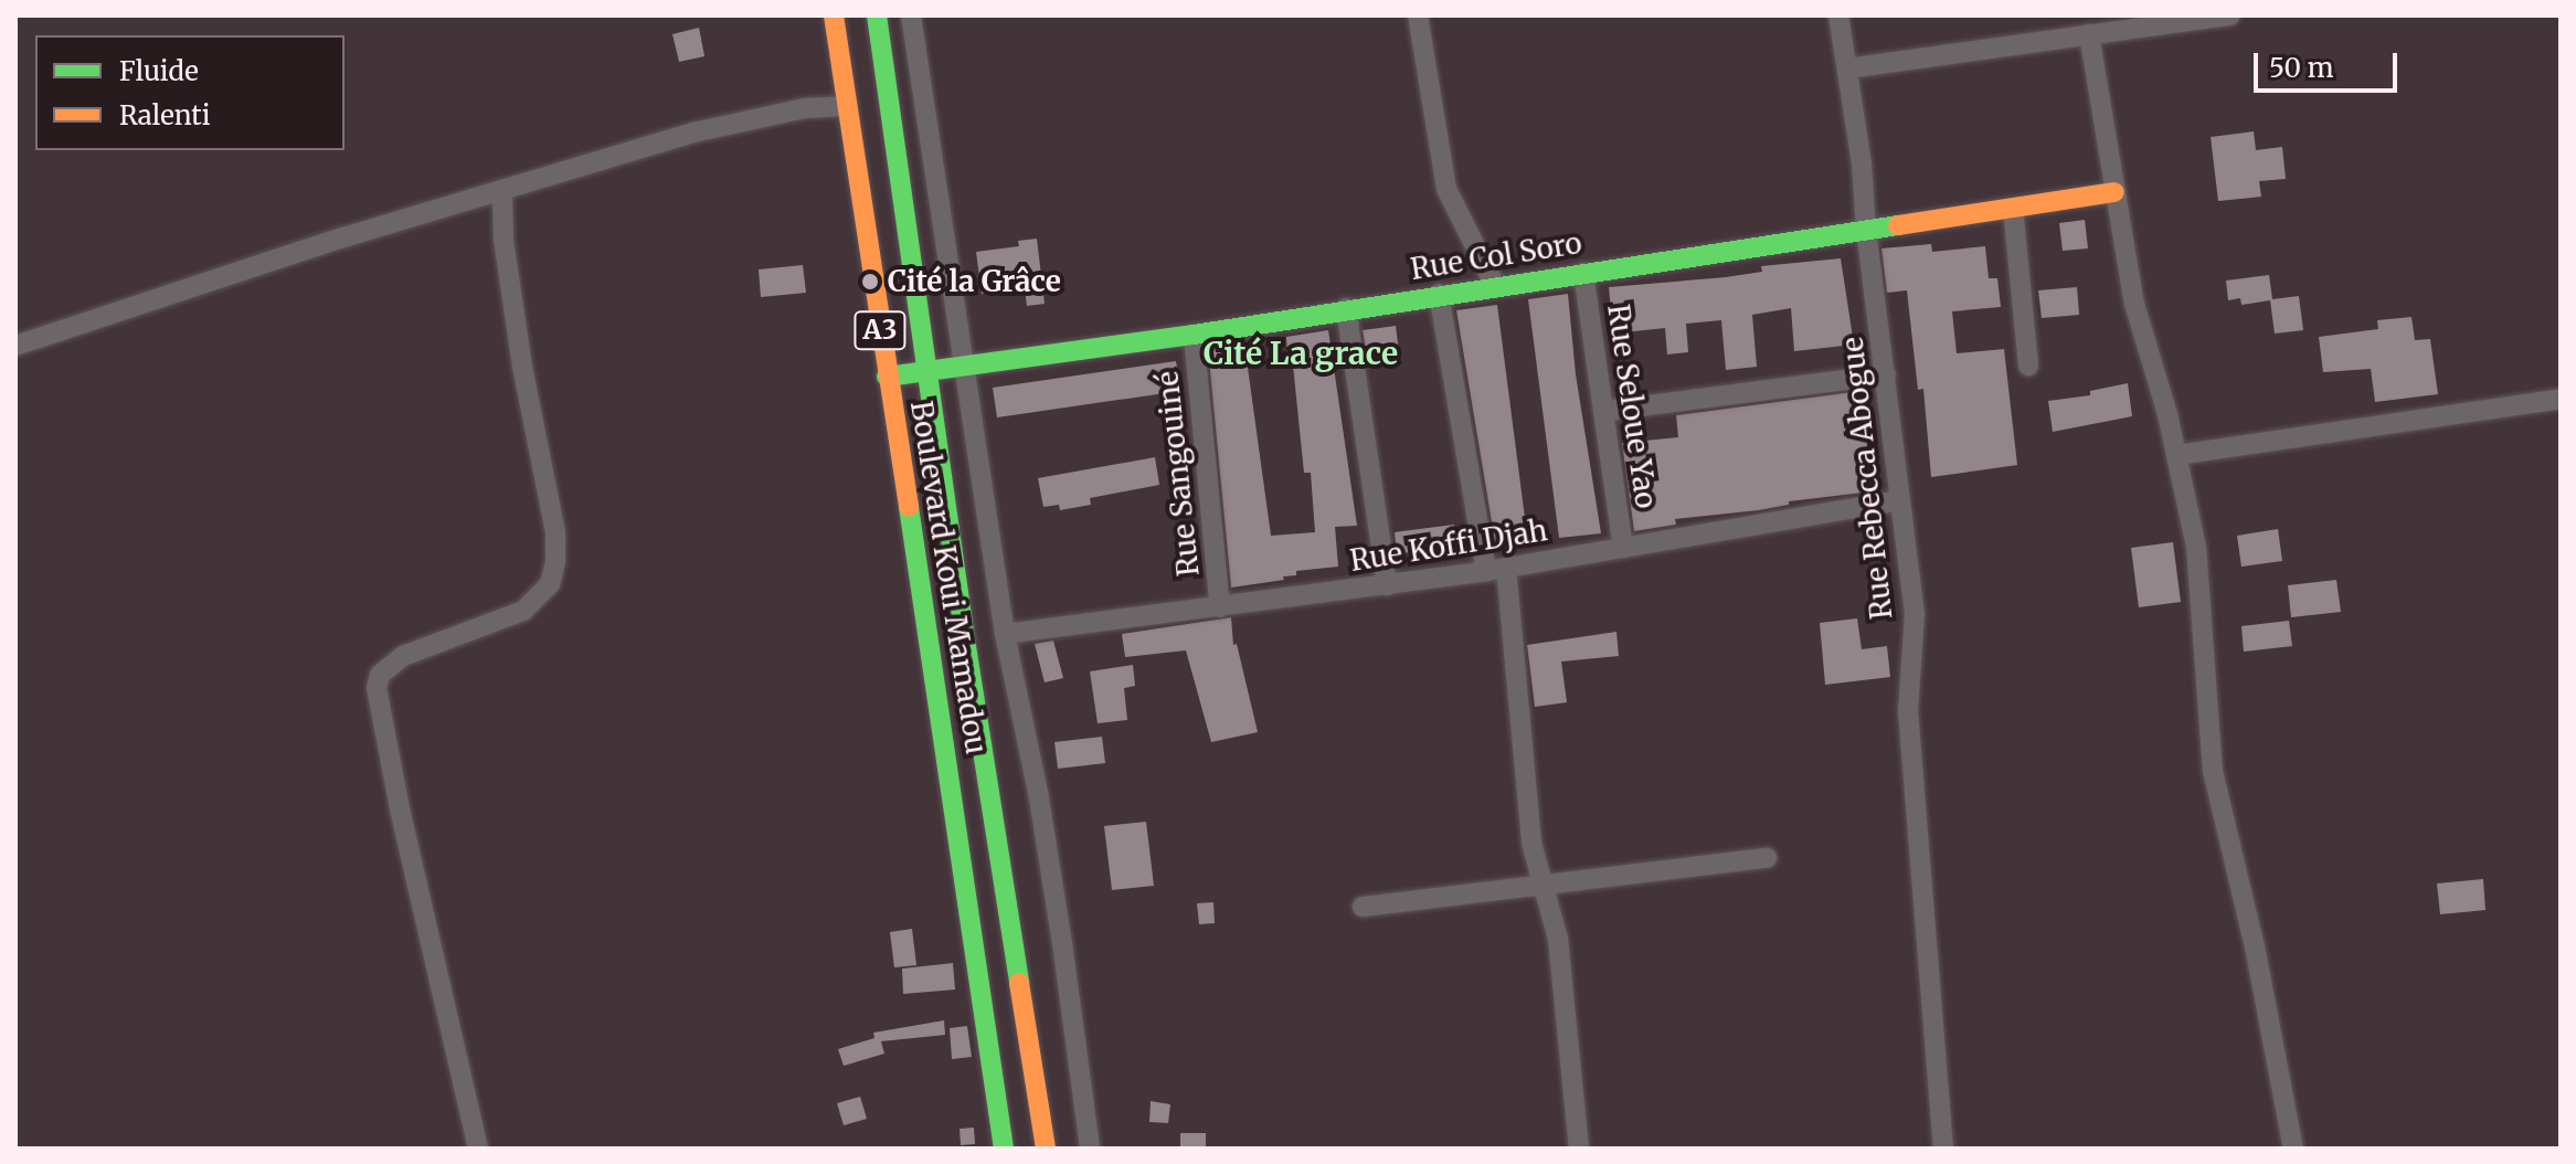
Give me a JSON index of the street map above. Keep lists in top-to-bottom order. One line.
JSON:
{"streets":{"main road":["Rue Col Soro","A3","Boulevard Koui Mamadou"],"street":["Rue Seloue Yao","Rue Sangouiné","Rue Rebecca Abogue","Rue Koffi Djah"]},"crossings":[["Rue Col Soro","Rue Seloue Yao"],["Rue Col Soro","Rue Sangouiné"],["Rue Col Soro","Rue Rebecca Abogue"],["Rue Col Soro","Boulevard Koui Mamadou"],["Rue Seloue Yao","Rue Koffi Djah"],["Rue Sangouiné","Rue Koffi Djah"],["Rue Rebecca Abogue","Rue Koffi Djah"]],"districts":["Cité La grace"],"places":["Cité la Grâce"],"legend":["Fluide","Ralenti"],"scale_bar":"50 m"}
